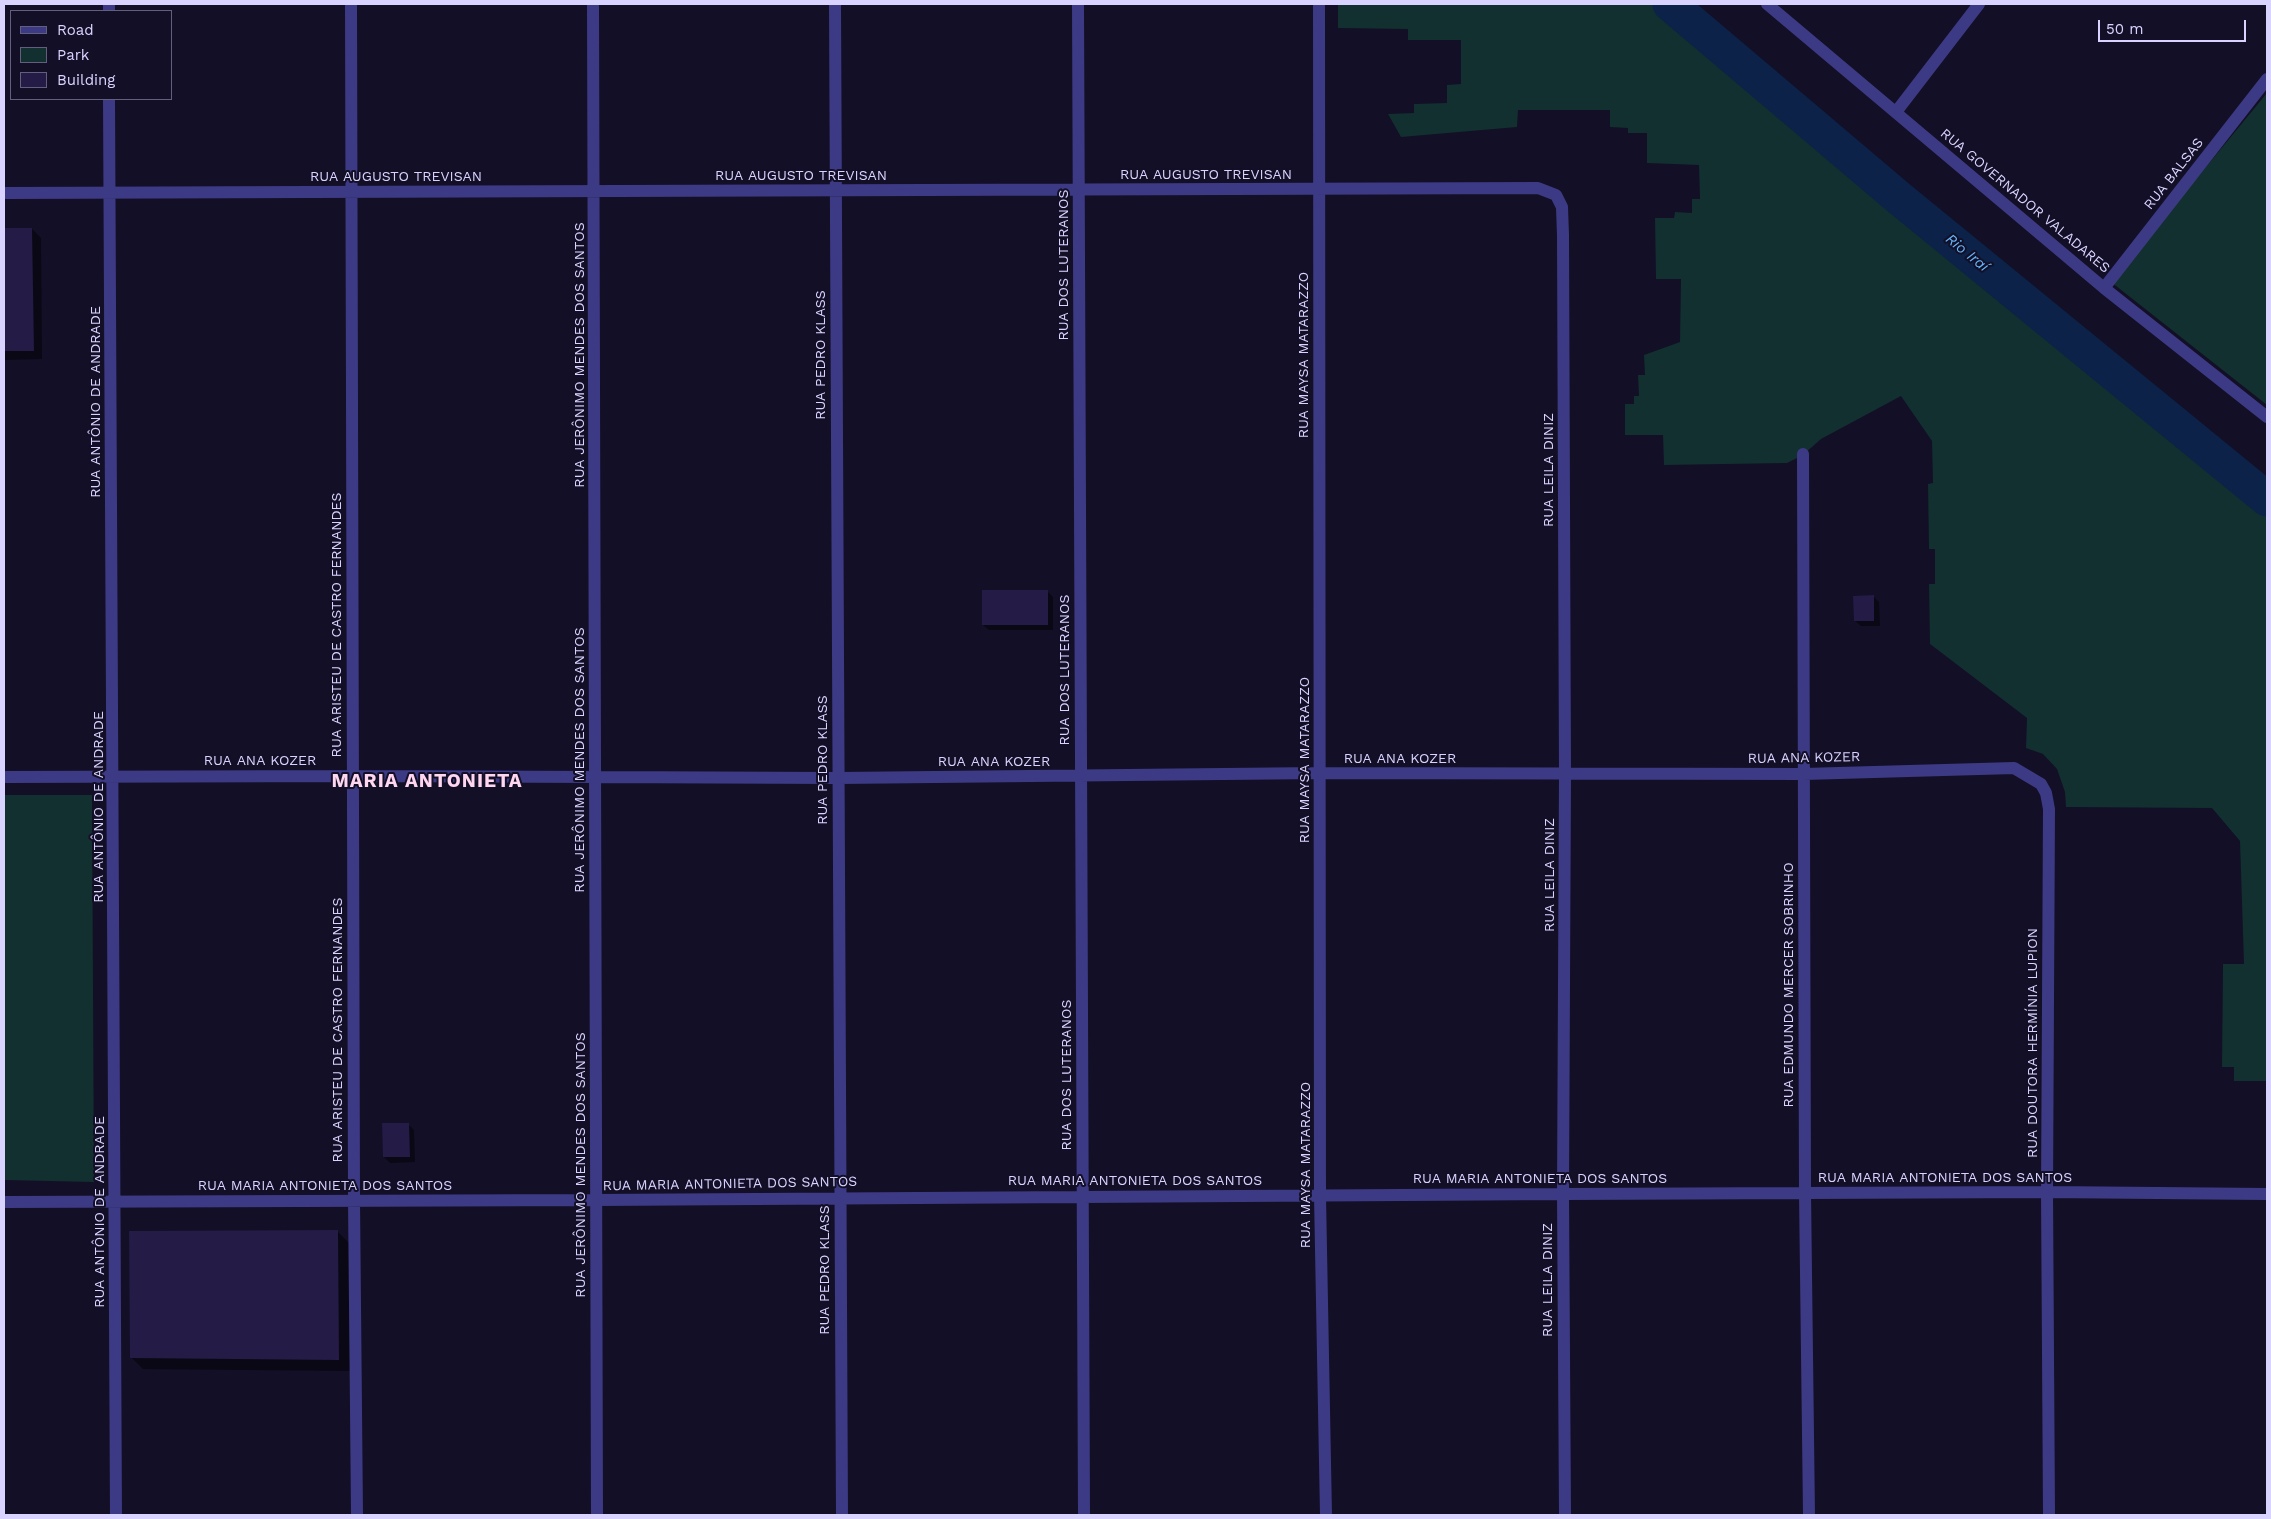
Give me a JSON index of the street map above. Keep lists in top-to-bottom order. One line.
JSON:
{"streets":{"street":["RUA BALSAS","RUA AUGUSTO TREVISAN","RUA GOVERNADOR VALADARES","RUA DOS LUTERANOS","RUA JERÔNIMO MENDES DOS SANTOS","RUA PEDRO KLASS","RUA MAYSA MATARAZZO","RUA ANTÔNIO DE ANDRADE","RUA LEILA DINIZ","RUA ARISTEU DE CASTRO FERNANDES","RUA ANA KOZER","RUA EDMUNDO MERCER SOBRINHO","RUA DOUTORA HERMÍNIA LUPION","RUA MARIA ANTONIETA DOS SANTOS"]},"crossings":[["RUA BALSAS","RUA GOVERNADOR VALADARES"],["RUA AUGUSTO TREVISAN","RUA DOS LUTERANOS"],["RUA AUGUSTO TREVISAN","RUA JERÔNIMO MENDES DOS SANTOS"],["RUA AUGUSTO TREVISAN","RUA PEDRO KLASS"],["RUA AUGUSTO TREVISAN","RUA MAYSA MATARAZZO"],["RUA AUGUSTO TREVISAN","RUA ANTÔNIO DE ANDRADE"],["RUA AUGUSTO TREVISAN","RUA LEILA DINIZ"],["RUA AUGUSTO TREVISAN","RUA ARISTEU DE CASTRO FERNANDES"],["RUA DOS LUTERANOS","RUA ANA KOZER"],["RUA DOS LUTERANOS","RUA MARIA ANTONIETA DOS SANTOS"],["RUA JERÔNIMO MENDES DOS SANTOS","RUA ANA KOZER"],["RUA JERÔNIMO MENDES DOS SANTOS","RUA MARIA ANTONIETA DOS SANTOS"],["RUA PEDRO KLASS","RUA ANA KOZER"],["RUA PEDRO KLASS","RUA MARIA ANTONIETA DOS SANTOS"],["RUA MAYSA MATARAZZO","RUA ANA KOZER"],["RUA MAYSA MATARAZZO","RUA MARIA ANTONIETA DOS SANTOS"],["RUA ANTÔNIO DE ANDRADE","RUA ANA KOZER"],["RUA ANTÔNIO DE ANDRADE","RUA MARIA ANTONIETA DOS SANTOS"],["RUA LEILA DINIZ","RUA ANA KOZER"],["RUA LEILA DINIZ","RUA MARIA ANTONIETA DOS SANTOS"],["RUA ARISTEU DE CASTRO FERNANDES","RUA ANA KOZER"],["RUA ARISTEU DE CASTRO FERNANDES","RUA MARIA ANTONIETA DOS SANTOS"],["RUA ANA KOZER","RUA EDMUNDO MERCER SOBRINHO"],["RUA ANA KOZER","RUA DOUTORA HERMÍNIA LUPION"],["RUA EDMUNDO MERCER SOBRINHO","RUA MARIA ANTONIETA DOS SANTOS"],["RUA DOUTORA HERMÍNIA LUPION","RUA MARIA ANTONIETA DOS SANTOS"]],"districts":["MARIA ANTONIETA"],"water":["Rio Iraí"],"legend":["Road","Park","Building"],"scale_bar":"50 m"}
